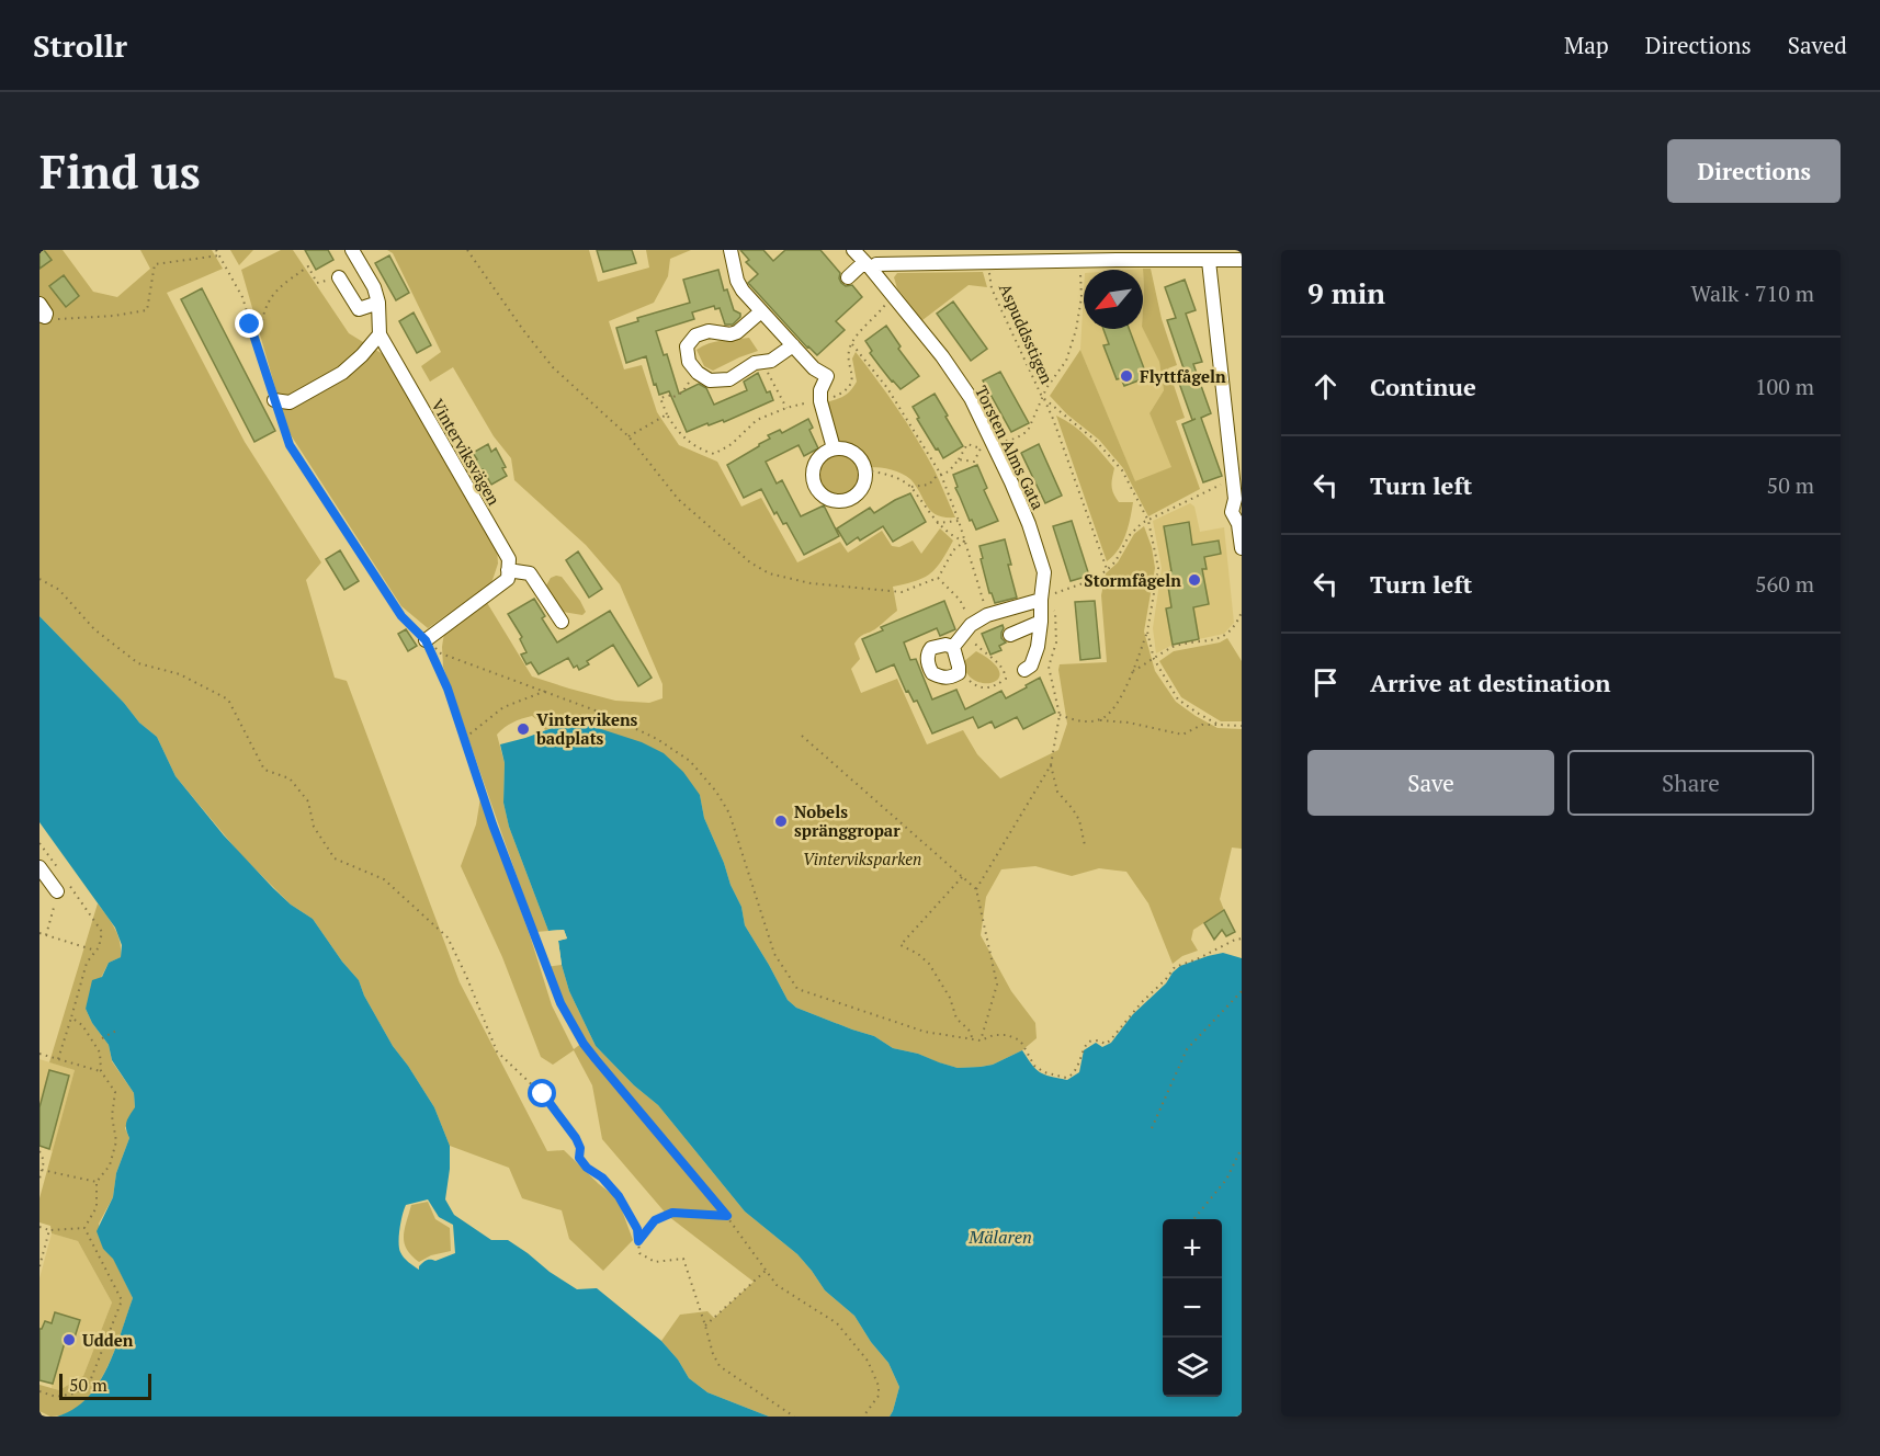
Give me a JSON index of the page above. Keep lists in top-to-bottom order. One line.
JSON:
{"streets":{"street":["Torsten Alms Gata","Vinterviksvägen"],"path":["Aspuddsstigen"]},"water":["Mälaren"],"parks":["Vinterviksparken"],"places":["Flyttfågeln","Stormfågeln","Vintervikens badplats","Nobels spränggropar","Udden"],"scale_bar":"50 m","north":"bottom left","page":{"header":"Strollr","nav":["Map","Directions","Saved"],"buttons":["Directions",["Save","Share"]],"title":"Find us","heading":["9 min","Walk · 710 m"],"list":[["Continue","100 m"],["Turn left","50 m"],["Turn left","560 m"],"Arrive at destination"],"map_buttons":["+","−"],"scale":"50 m"}}
